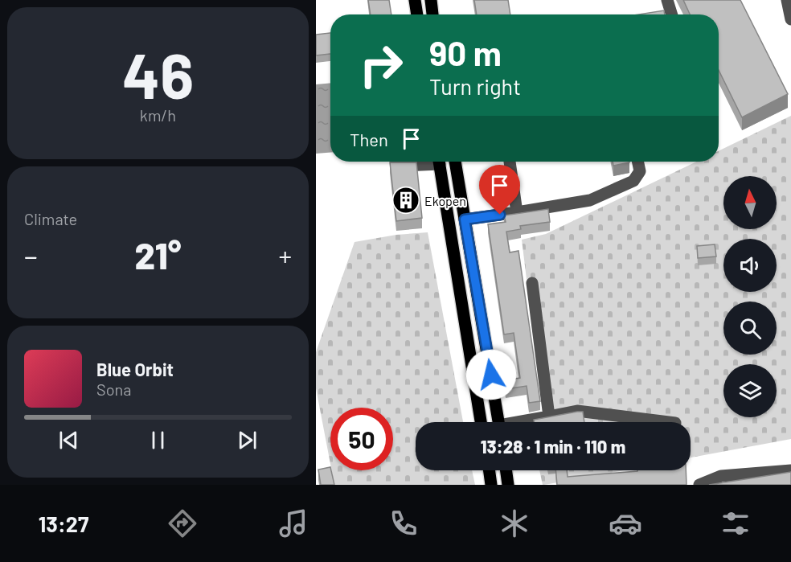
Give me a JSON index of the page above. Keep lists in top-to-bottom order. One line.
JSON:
{"places":{"building":["Ekopen"]},"north":"top","page":{"tile":[["46","km/h"],"Climate"],"turn":["90 m","Turn right"],"then":"Then","heat":["−","21°","+"],"song":["Blue Orbit","Sona"],"limit":"50","trip":"13:28 · 1 min · 110 m","tabs":"13:27"}}
